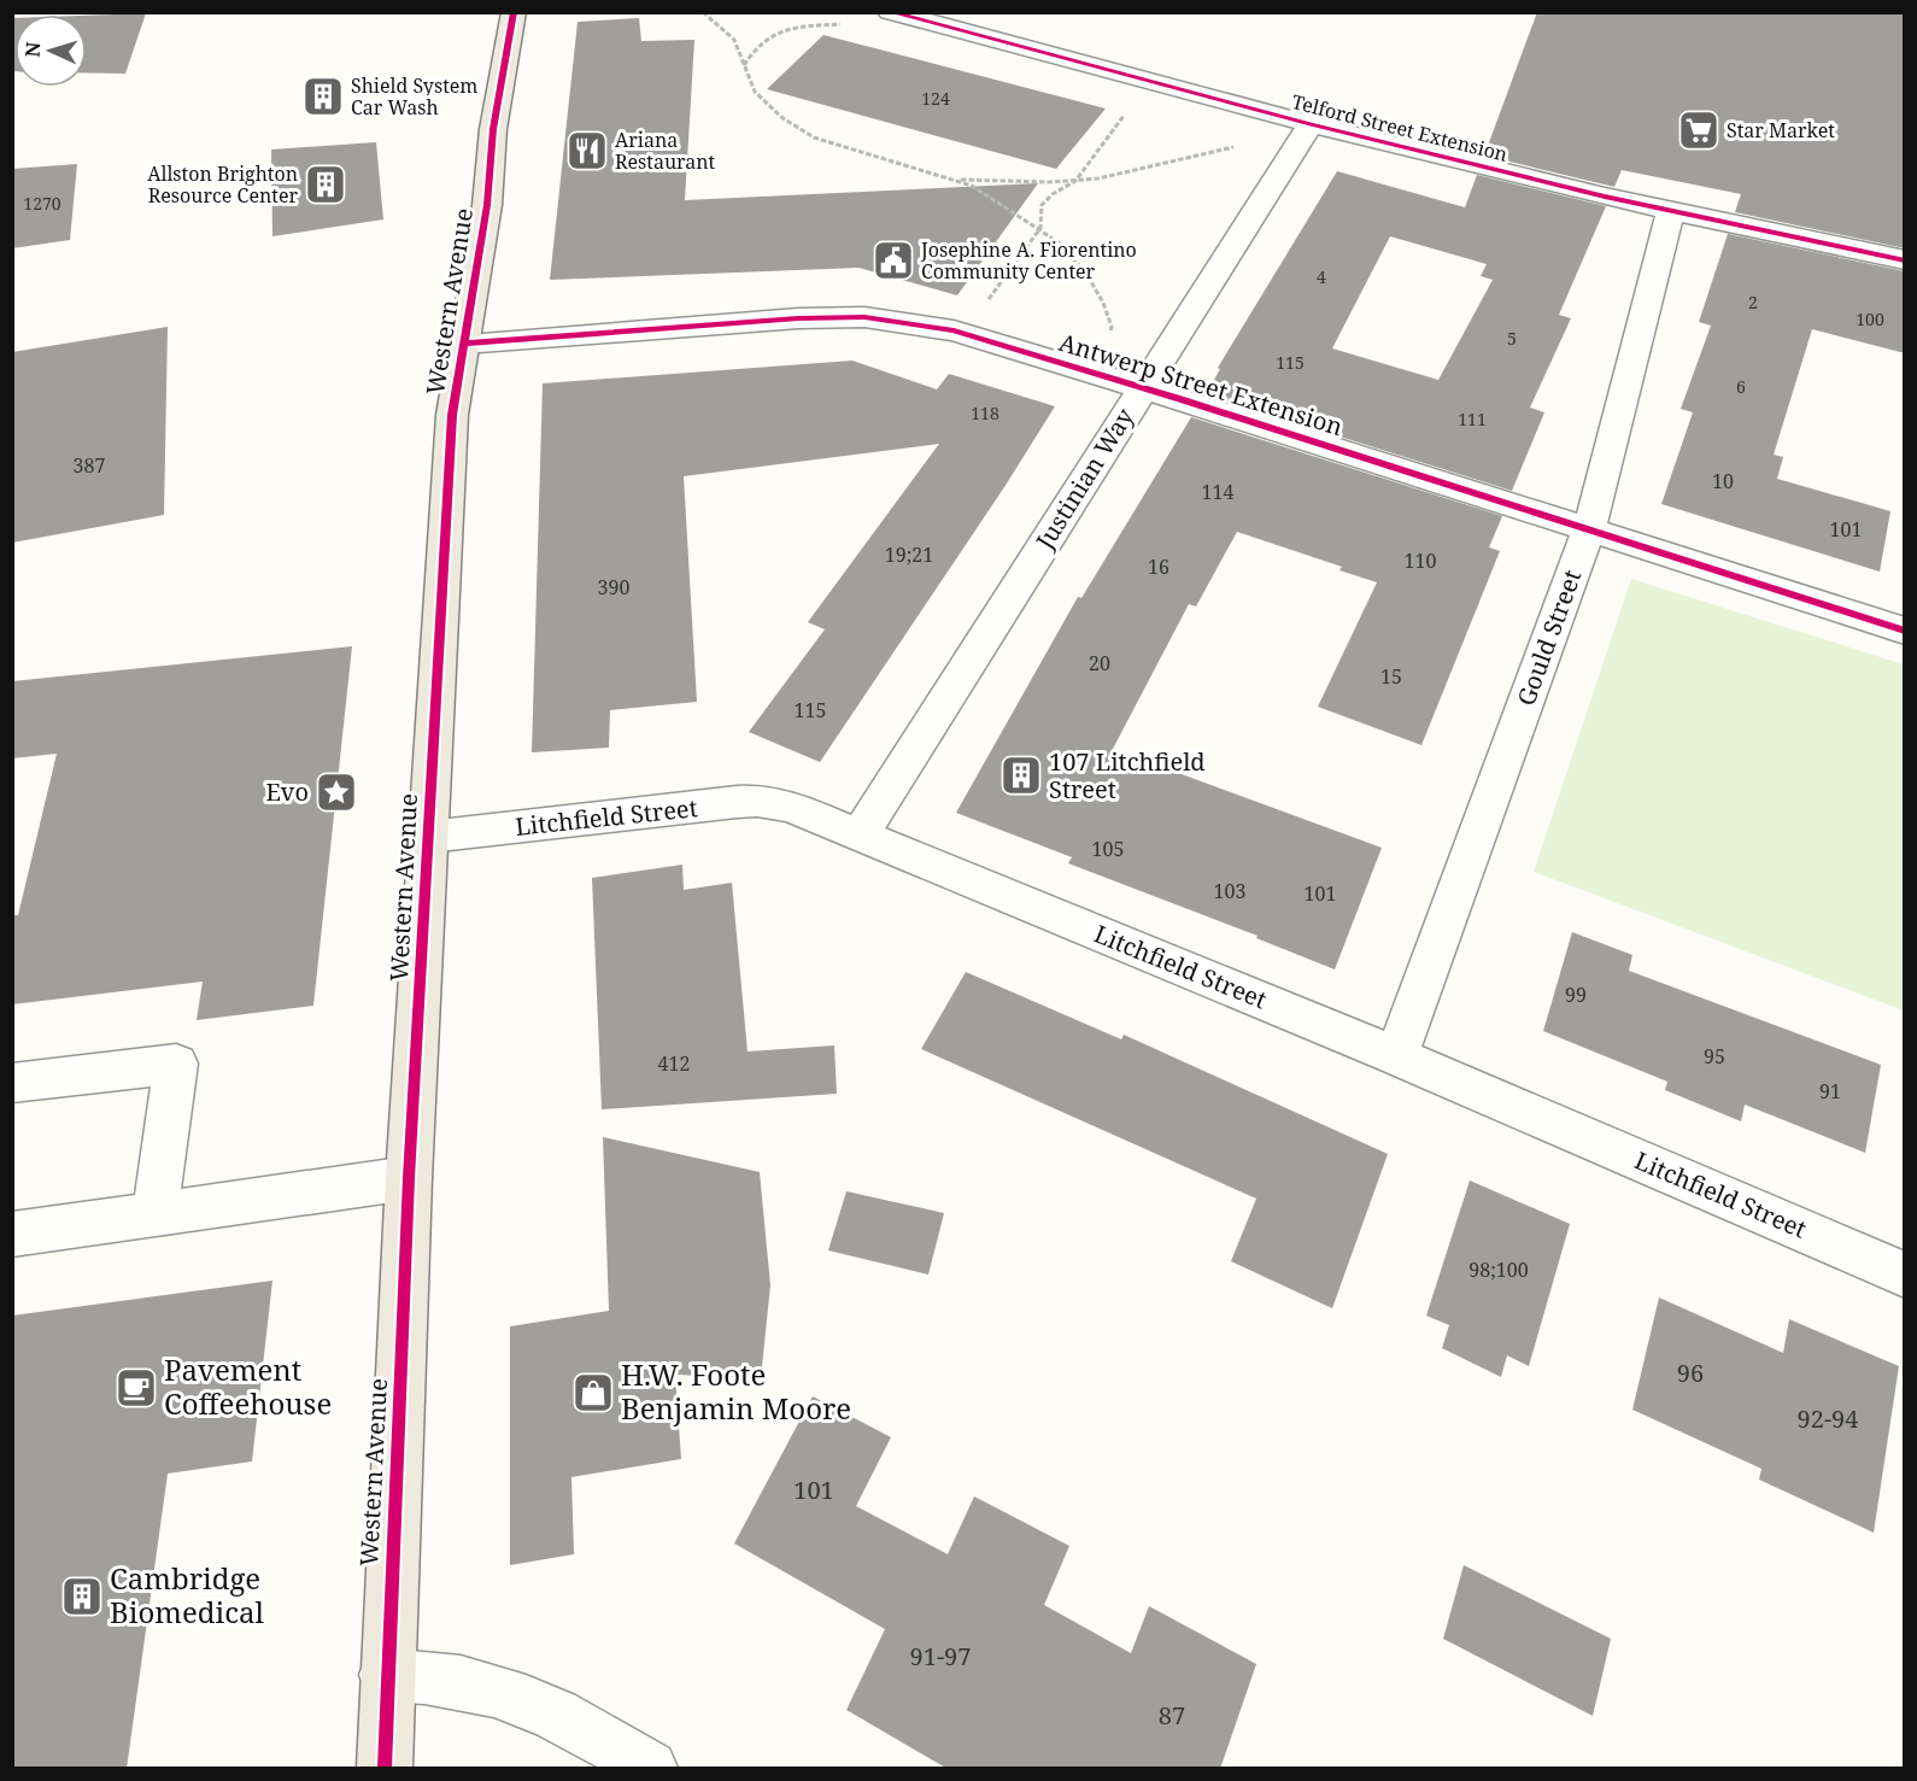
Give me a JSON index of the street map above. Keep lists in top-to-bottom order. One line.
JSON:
{"streets":{"main road":["Western Avenue"],"street":["Telford Street Extension","Antwerp Street Extension","Justinian Way","Gould Street","Litchfield Street"]},"crossings":[["Telford Street Extension","Justinian Way"],["Telford Street Extension","Gould Street"],["Western Avenue","Antwerp Street Extension"],["Western Avenue","Litchfield Street"],["Antwerp Street Extension","Justinian Way"],["Antwerp Street Extension","Gould Street"],["Justinian Way","Litchfield Street"],["Gould Street","Litchfield Street"]],"places":{"building":["Shield System Car Wash","Allston Brighton Resource Center","107 Litchfield Street","Cambridge Biomedical"],"supermarket":["Star Market"],"restaurant":["Ariana Restaurant"],"public building":["Josephine A. Fiorentino Community Center"],"place":["Evo"],"cafe":["Pavement Coffeehouse"],"shop":["H.W. Foote Benjamin Moore"]},"house_numbers":["124","1270","4","2","100","5","115","6","118","111","387","10","114","101","19;21","110","16","390","20","15","115","105","103","101","99","95","412","91","98;100","96","92-94","101","91-97","87"],"north":"left"}
